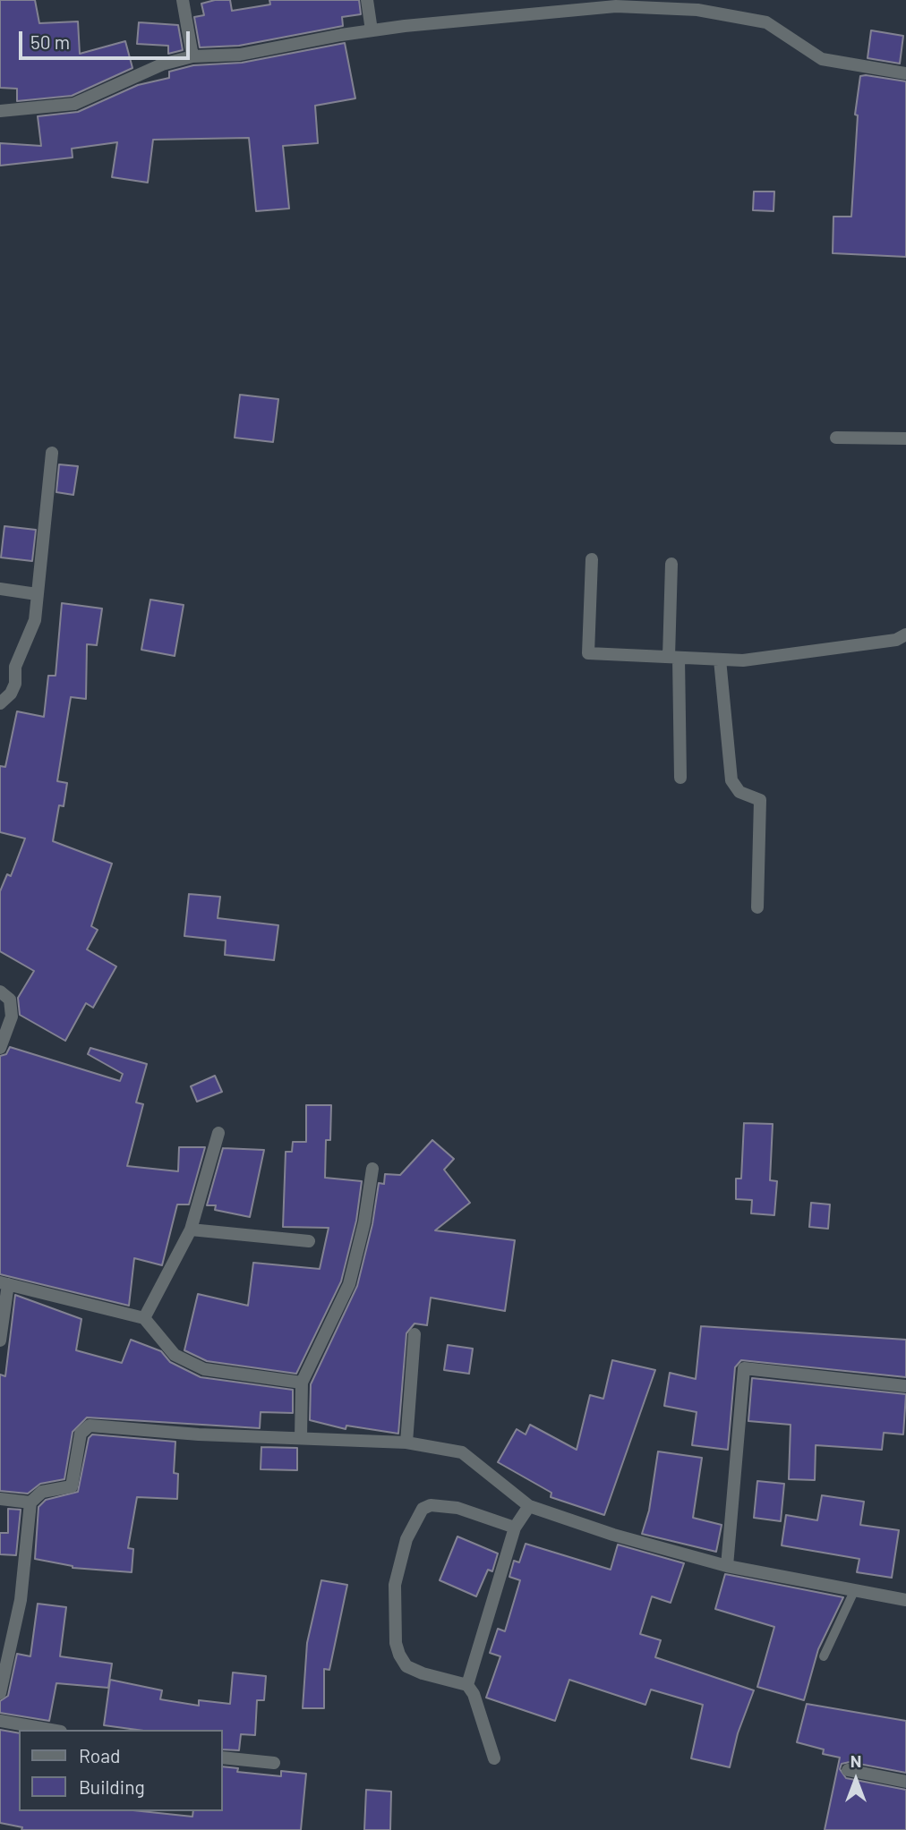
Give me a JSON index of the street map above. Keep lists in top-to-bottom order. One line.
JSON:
{"legend":["Road","Building"],"scale_bar":"50 m","north":"top"}
